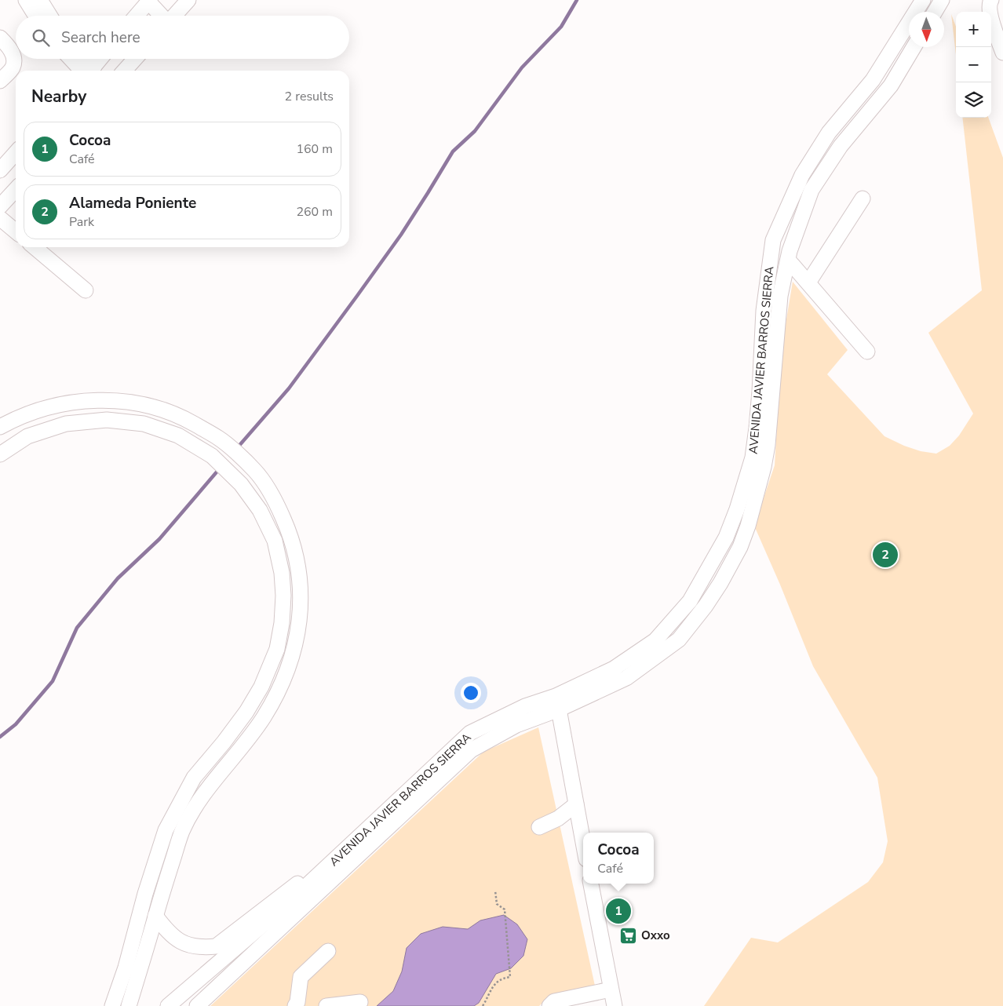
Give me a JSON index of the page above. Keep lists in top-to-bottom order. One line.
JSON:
{"streets":{"street":["AVENIDA JAVIER BARROS SIERRA"]},"places":{"supermarket":["Oxxo"]},"north":"bottom","page":{"map_buttons":["+","−"],"search":"Search here","heading":["Nearby","2 results"],"list":[{"mark":"1","name":"Cocoa","note":"Café","value":"160 m"},{"mark":"2","name":"Alameda Poniente","note":"Park","value":"260 m"}],"pins":["2","1"],"popup":["Cocoa","Café"]}}
